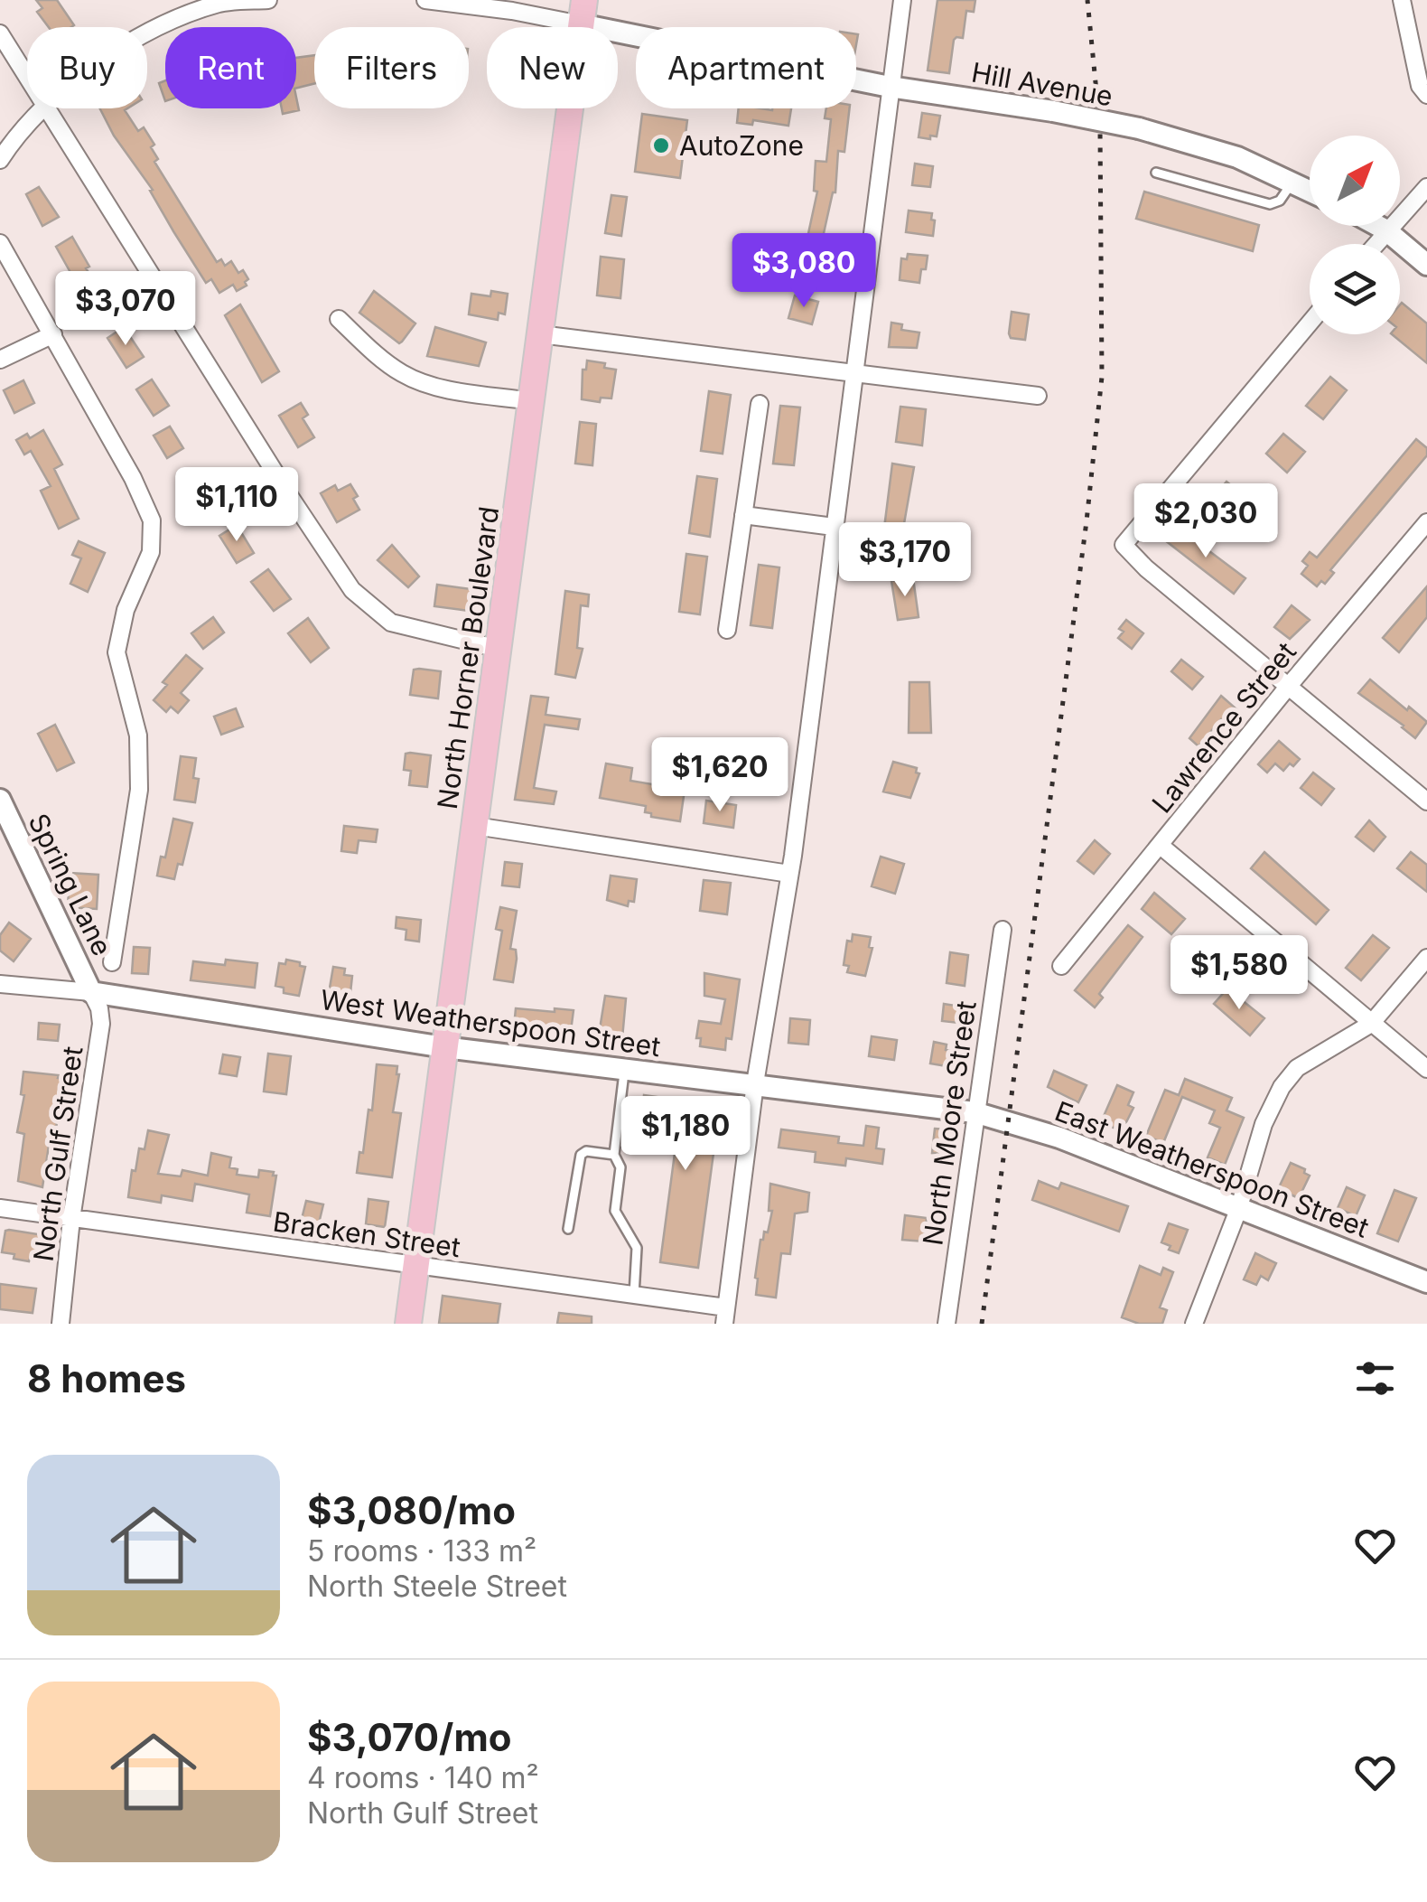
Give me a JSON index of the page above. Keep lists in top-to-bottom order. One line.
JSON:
{"streets":{"main road":["North Horner Boulevard"],"street":["Hill Avenue","Lawrence Street","Spring Lane","West Weatherspoon Street","North Moore Street","North Gulf Street","East Weatherspoon Street","Bracken Street"]},"crossings":[["Hill Avenue","North Horner Boulevard"],["North Horner Boulevard","West Weatherspoon Street"],["North Horner Boulevard","Bracken Street"],["Spring Lane","West Weatherspoon Street"],["Spring Lane","North Gulf Street"],["West Weatherspoon Street","North Moore Street"],["West Weatherspoon Street","North Gulf Street"],["West Weatherspoon Street","East Weatherspoon Street"],["North Moore Street","East Weatherspoon Street"],["North Gulf Street","Bracken Street"]],"places":["AutoZone"],"north":"top right","page":{"chip":["Buy","Rent","Filters","New","Apartment"],"price":["$3,080","$3,070","$1,110","$2,030","$3,170","$1,620","$1,580","$1,180"],"heading":"8 homes","list":[{"name":"$3,080/mo","note":"5 rooms · 133 m² · North Steele Street"},{"name":"$3,070/mo","note":"4 rooms · 140 m² · North Gulf Street"}]}}
